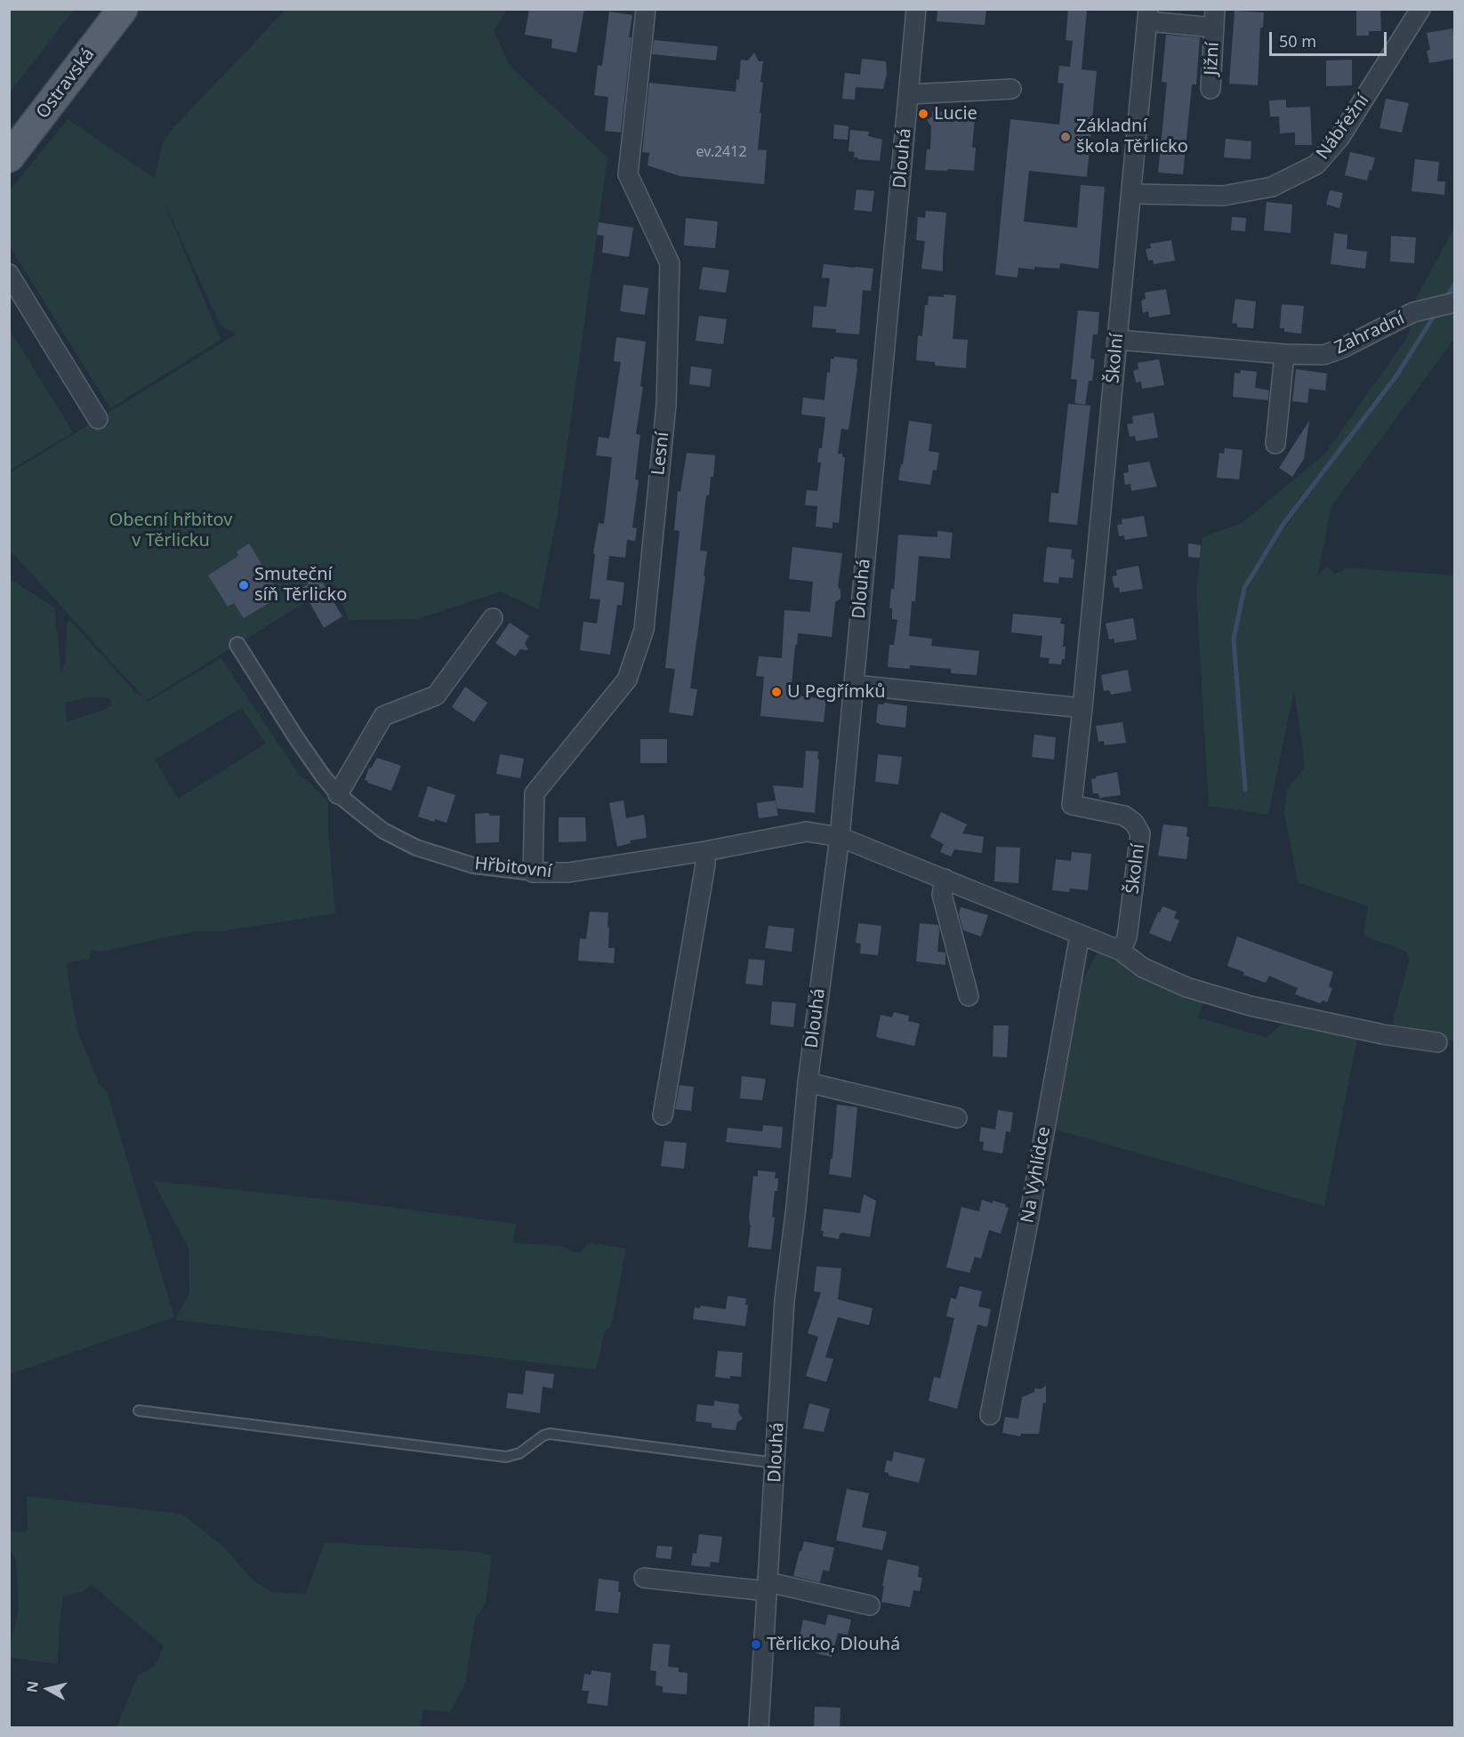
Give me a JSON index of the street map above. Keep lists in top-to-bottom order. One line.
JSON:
{"streets":{"main road":["Ostravská"],"street":["Jižní","Nábřežní","Dlouhá","Zahradní","Školní","Lesní","Hřbitovní","Na Vyhlídce"]},"crossings":[["Jižní","Školní"],["Nábřežní","Školní"],["Dlouhá","Hřbitovní"],["Zahradní","Školní"],["Lesní","Hřbitovní"]],"parks":["Obecní hřbitov v Těrlicku"],"places":["Lucie","Základní škola Těrlicko","Smuteční síň Těrlicko","U Pegřímků","Těrlicko, Dlouhá"],"house_numbers":["ev.2412"],"scale_bar":"50 m","north":"left"}
